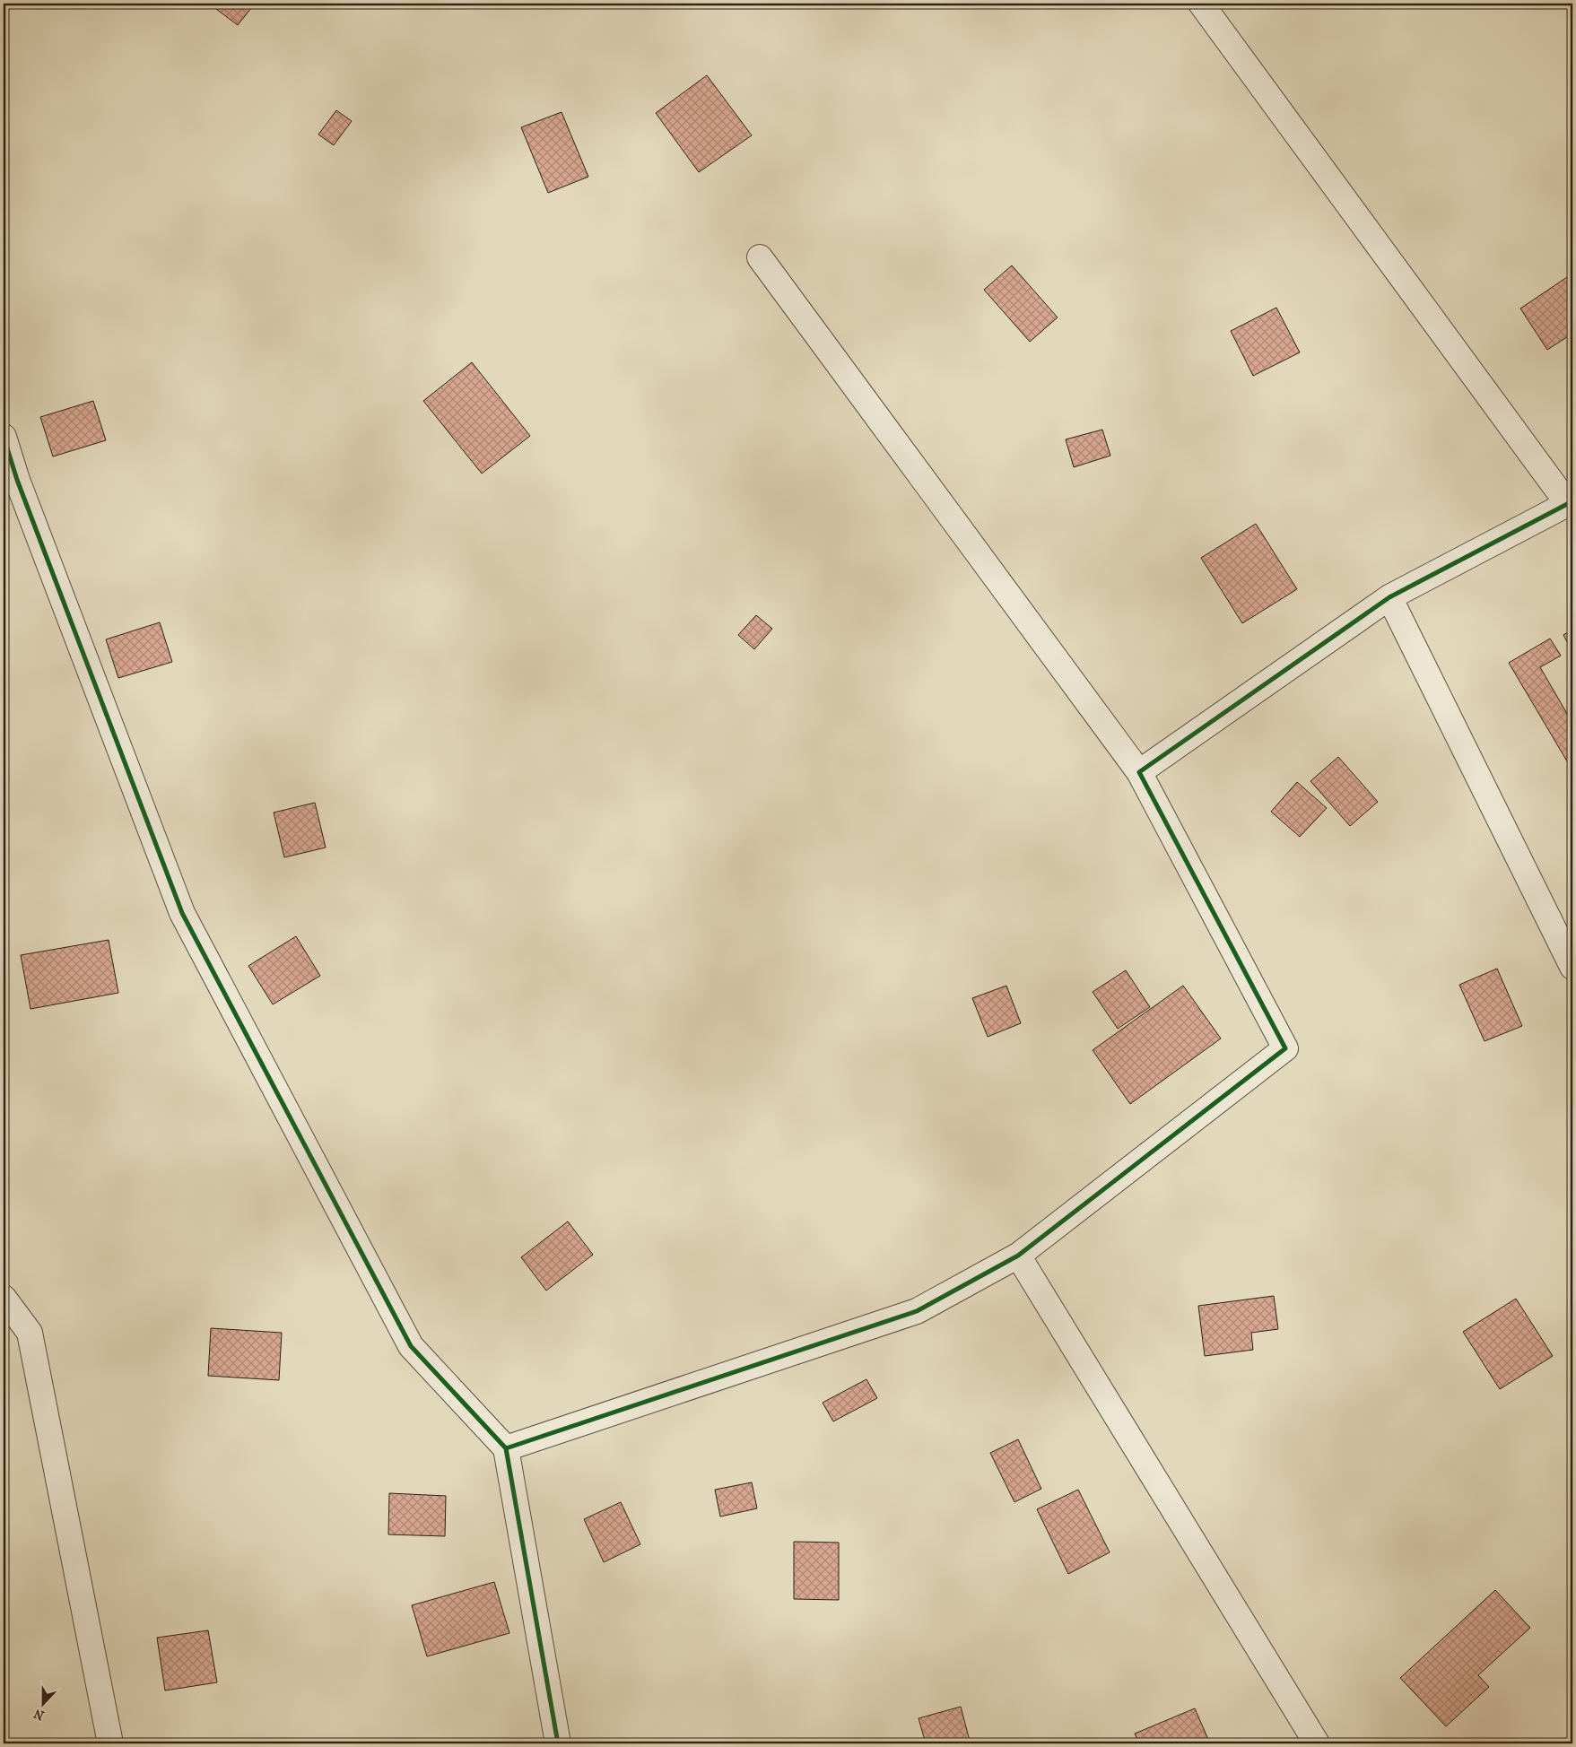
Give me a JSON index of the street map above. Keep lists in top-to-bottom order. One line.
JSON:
{"north":"bottom"}
